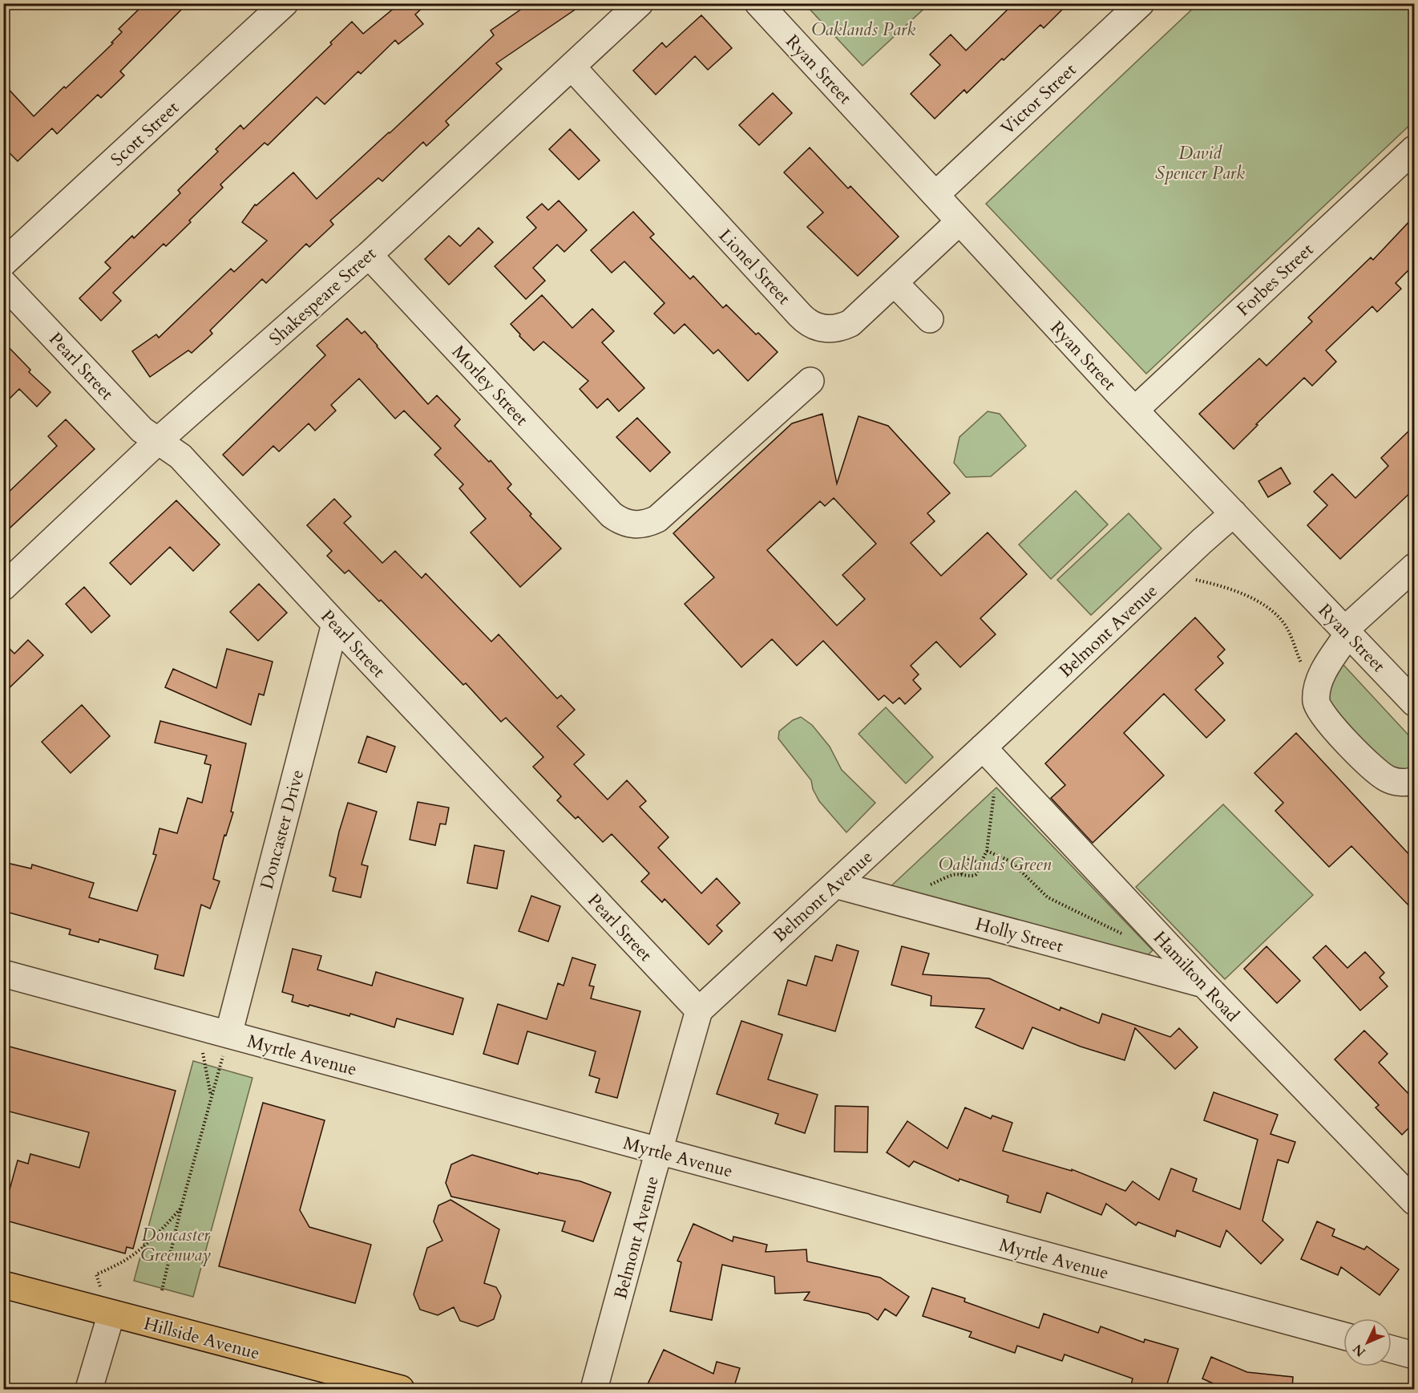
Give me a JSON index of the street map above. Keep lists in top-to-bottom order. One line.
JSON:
{"streets":{"main road":["Hillside Avenue"],"street":["Ryan Street","Victor Street","Scott Street","Lionel Street","Forbes Street","Shakespeare Street","Pearl Street","Morley Street","Belmont Avenue","Doncaster Drive","Holly Street","Hamilton Road","Myrtle Avenue"]},"crossings":[["Ryan Street","Victor Street"],["Ryan Street","Lionel Street"],["Ryan Street","Forbes Street"],["Ryan Street","Belmont Avenue"],["Lionel Street","Shakespeare Street"],["Shakespeare Street","Pearl Street"],["Shakespeare Street","Morley Street"],["Pearl Street","Belmont Avenue"],["Pearl Street","Doncaster Drive"],["Belmont Avenue","Holly Street"],["Belmont Avenue","Hamilton Road"],["Belmont Avenue","Myrtle Avenue"],["Doncaster Drive","Myrtle Avenue"],["Holly Street","Hamilton Road"]],"parks":["Oaklands Park","David Spencer Park","Oaklands Green","Doncaster Greenway"],"north":"bottom left"}
